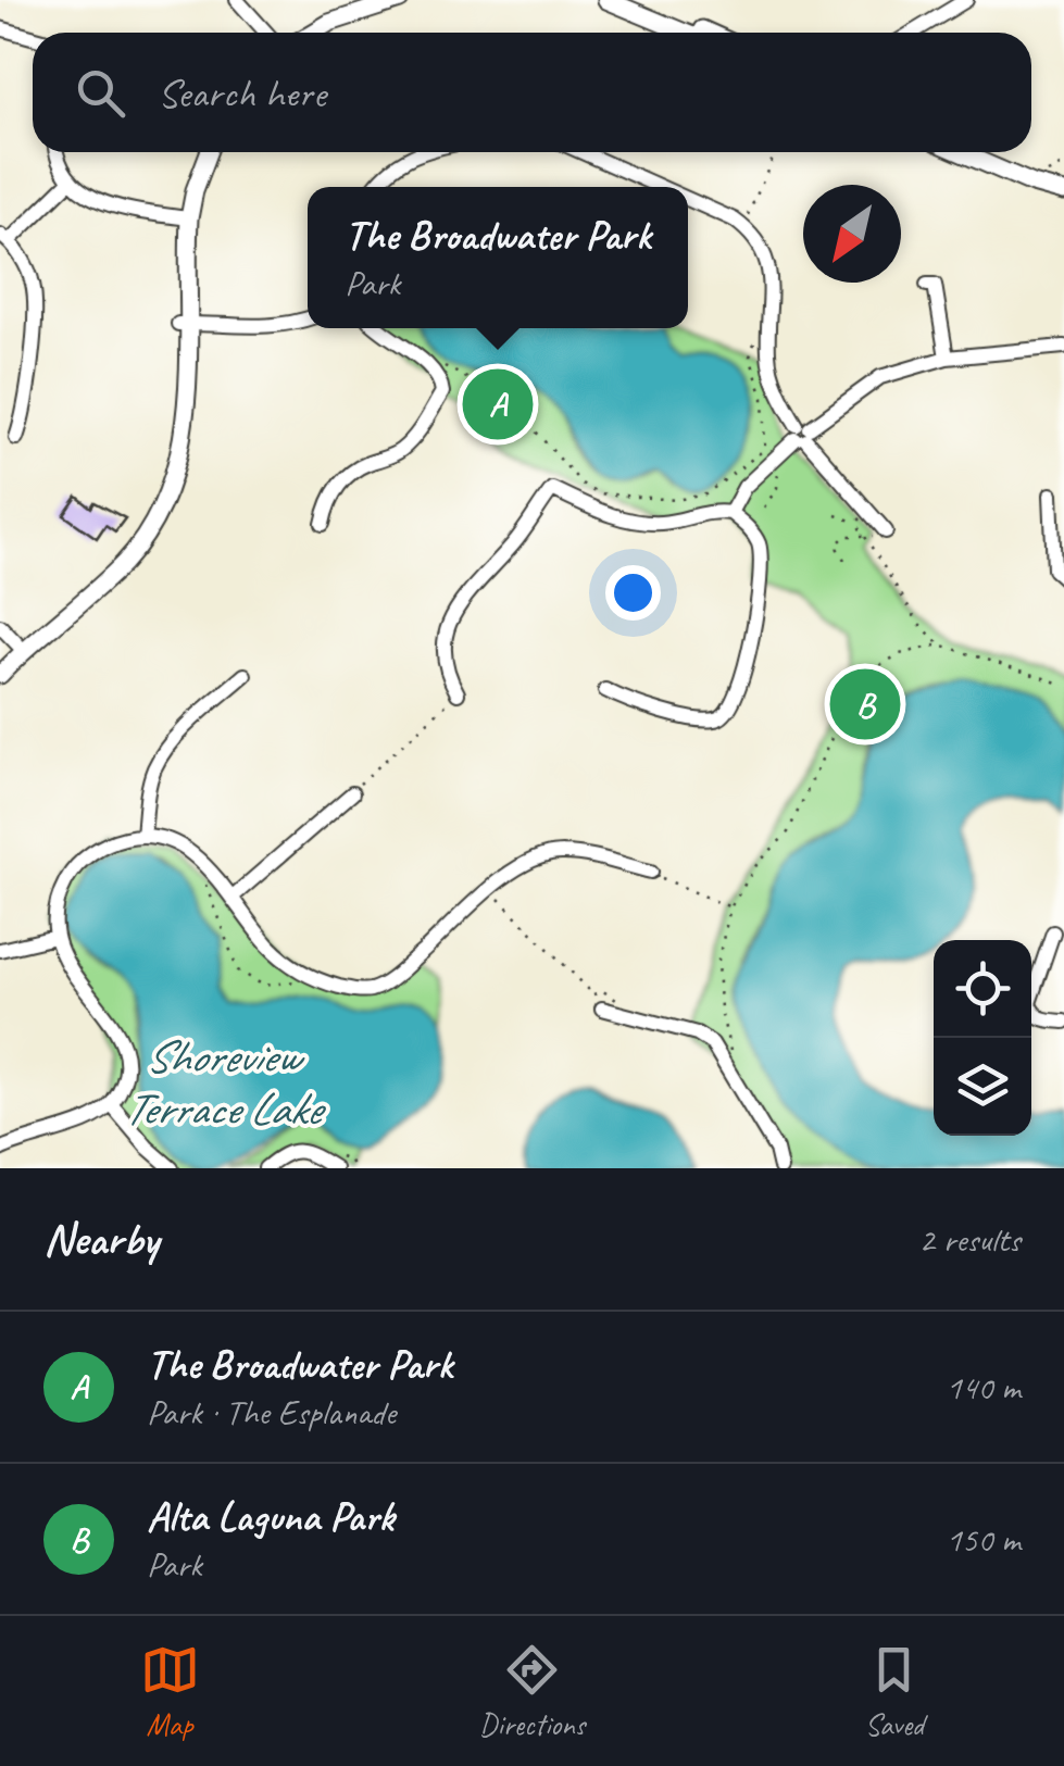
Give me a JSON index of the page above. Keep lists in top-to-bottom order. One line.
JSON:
{"water":["Shoreview Terrace Lake"],"north":"bottom left","page":{"search":"Search here","popup":["The Broadwater Park","Park"],"pins":["A","B"],"heading":["Nearby","2 results"],"list":[{"mark":"A","name":"The Broadwater Park","note":"Park · The Esplanade","value":"140 m"},{"mark":"B","name":"Alta Laguna Park","note":"Park","value":"150 m"}],"nav":["Map","Directions","Saved"]}}
